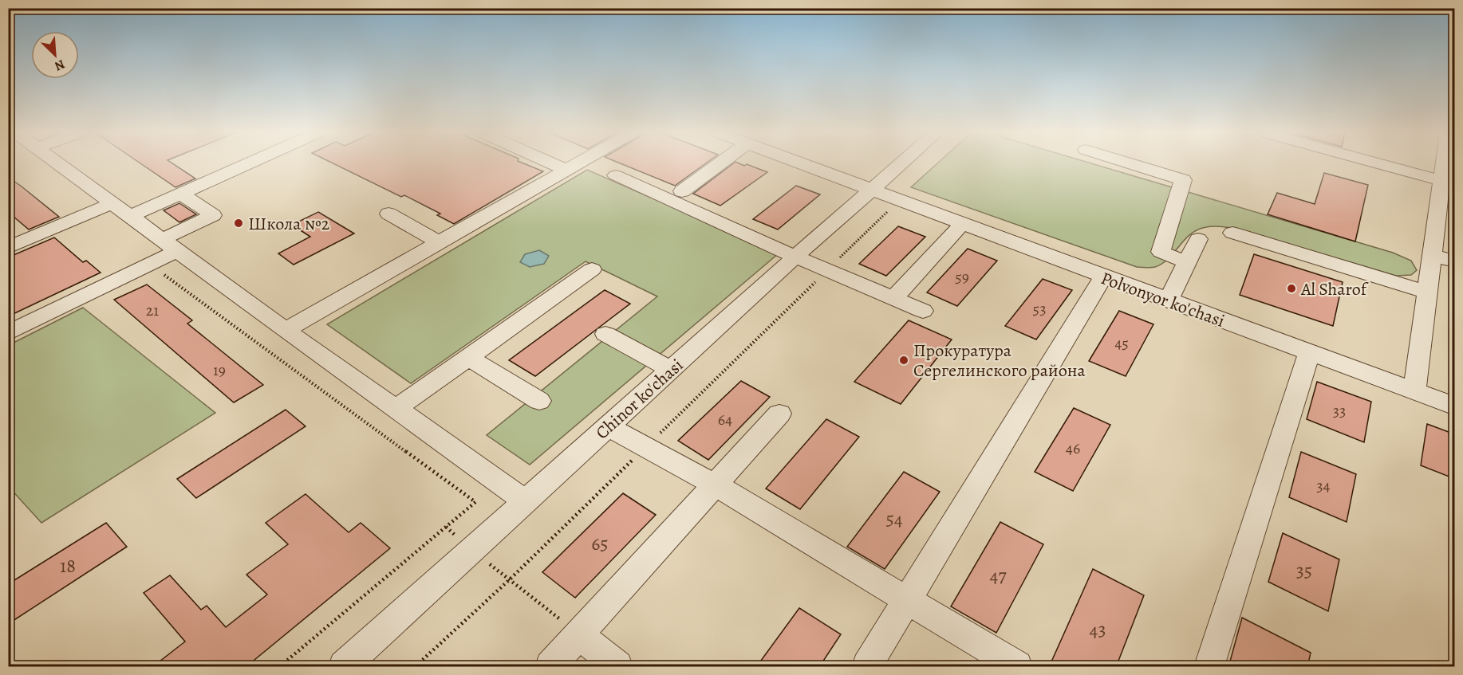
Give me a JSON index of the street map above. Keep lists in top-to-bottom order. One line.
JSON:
{"streets":{"street":["Polvonyor ko'chasi","Chinor ko'chasi"]},"crossings":[["Polvonyor ko'chasi","Chinor ko'chasi"]],"places":["Школа №2","Al Sharof","Прокуратура Сергелинского района"],"house_numbers":["59","53","21","45","19","33","64","46","34","54","65","18","35","47","43"],"north":"bottom right"}
